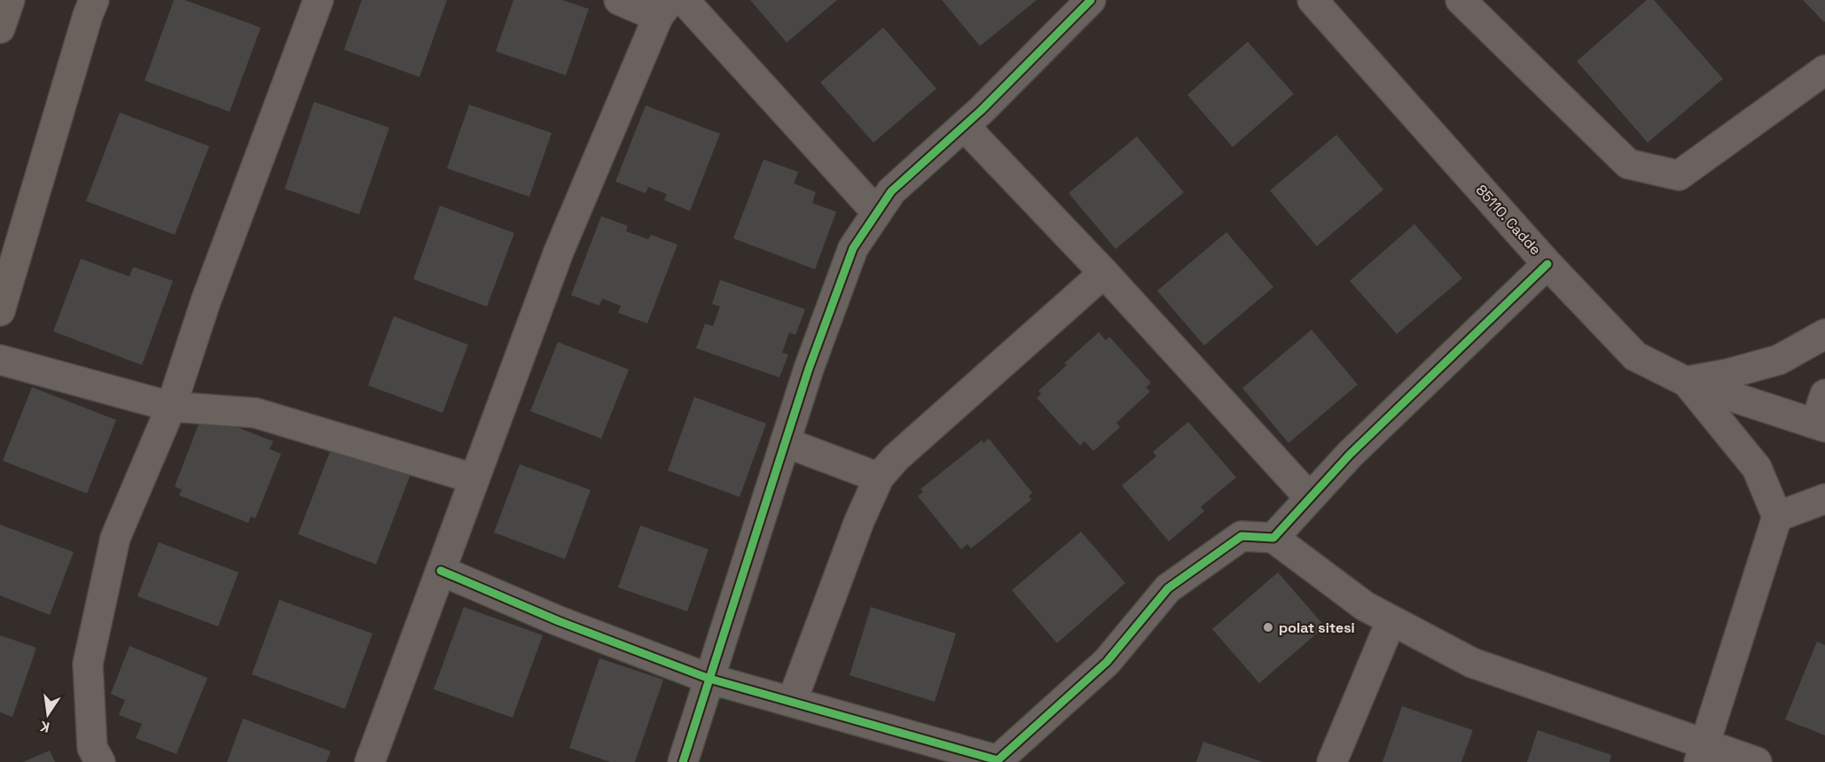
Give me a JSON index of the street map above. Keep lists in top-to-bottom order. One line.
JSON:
{"streets":{"street":["85110. Cadde"]},"places":["polat sitesi"],"north":"bottom"}
